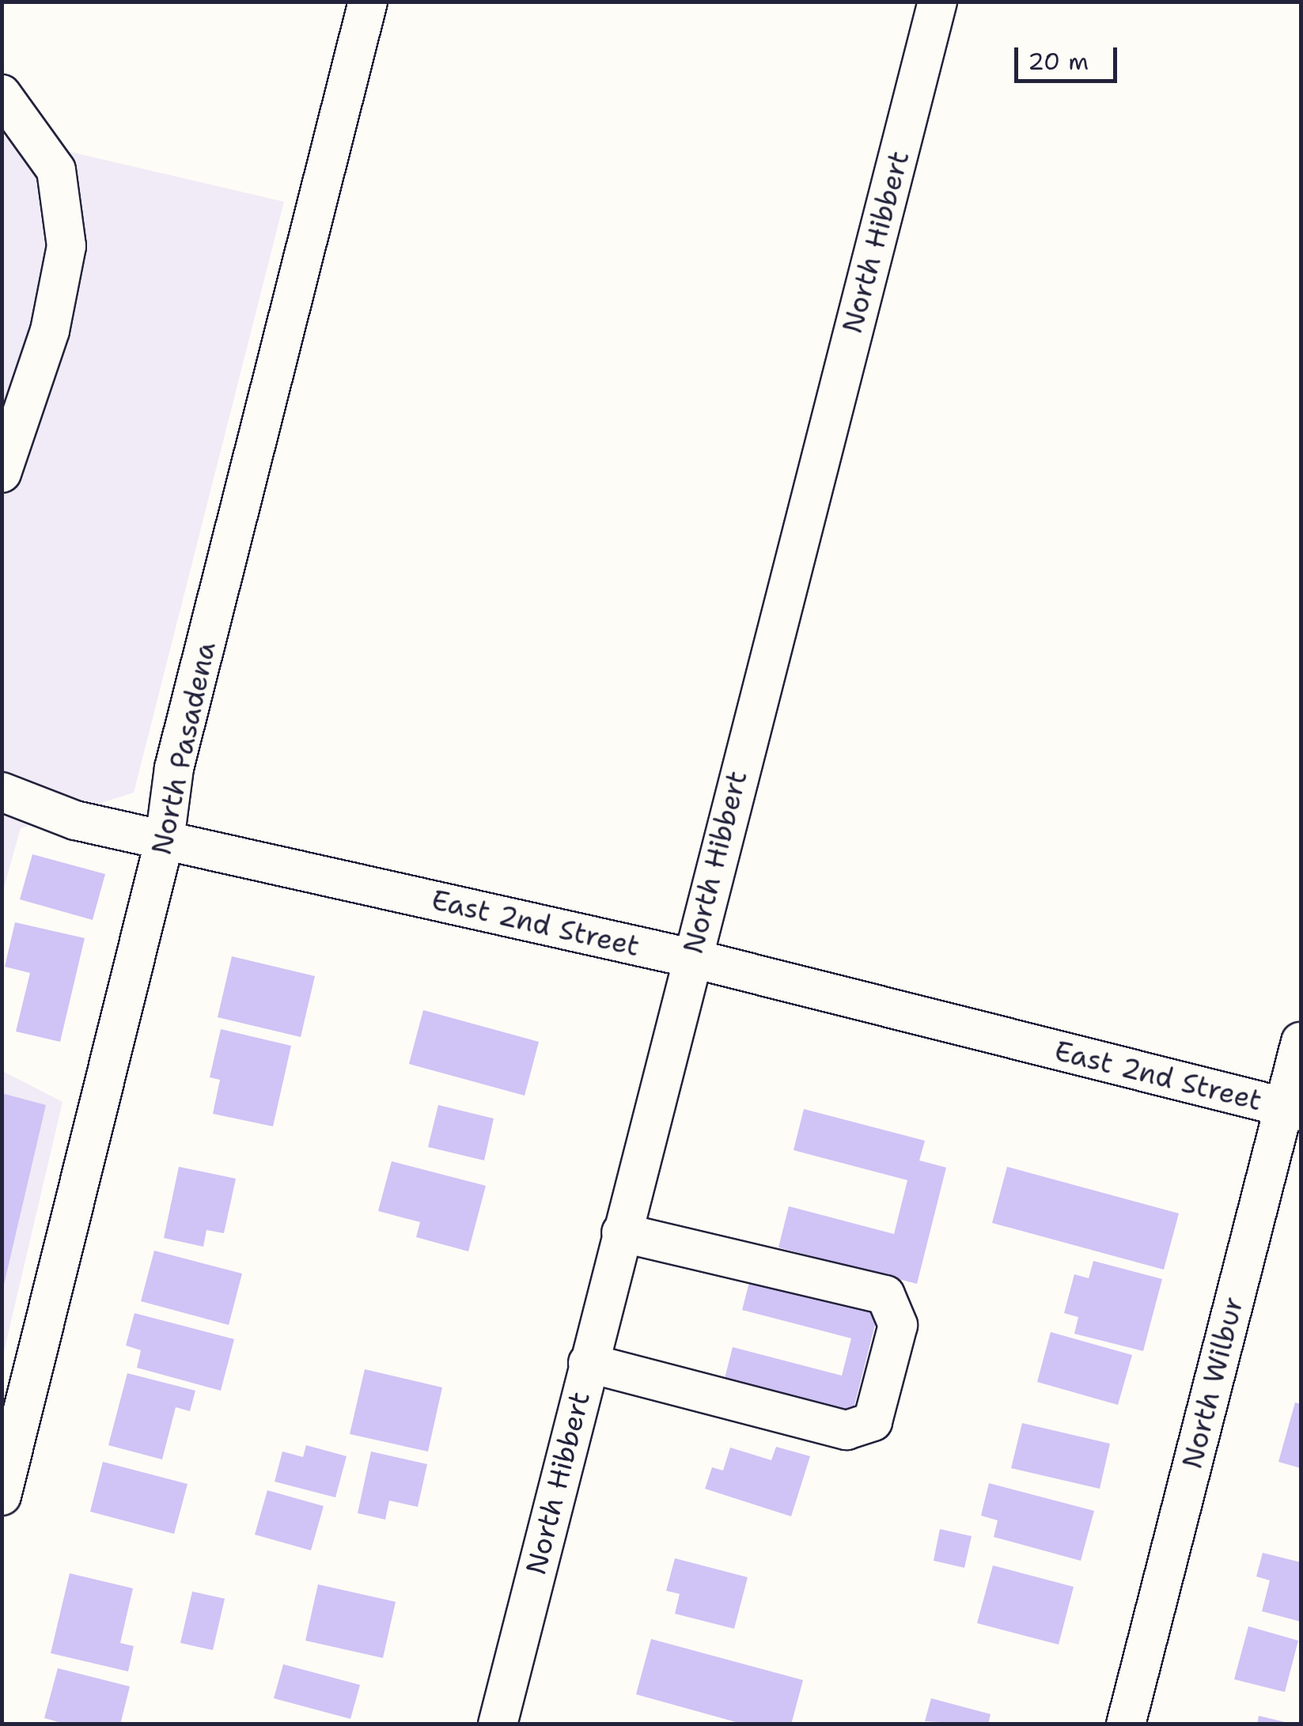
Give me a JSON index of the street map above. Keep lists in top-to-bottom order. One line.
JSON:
{"streets":{"street":["North Hibbert","North Pasadena","East 2nd Street","North Wilbur"]},"crossings":[["North Hibbert","East 2nd Street"],["North Pasadena","East 2nd Street"],["East 2nd Street","North Wilbur"]],"scale_bar":"20 m"}
